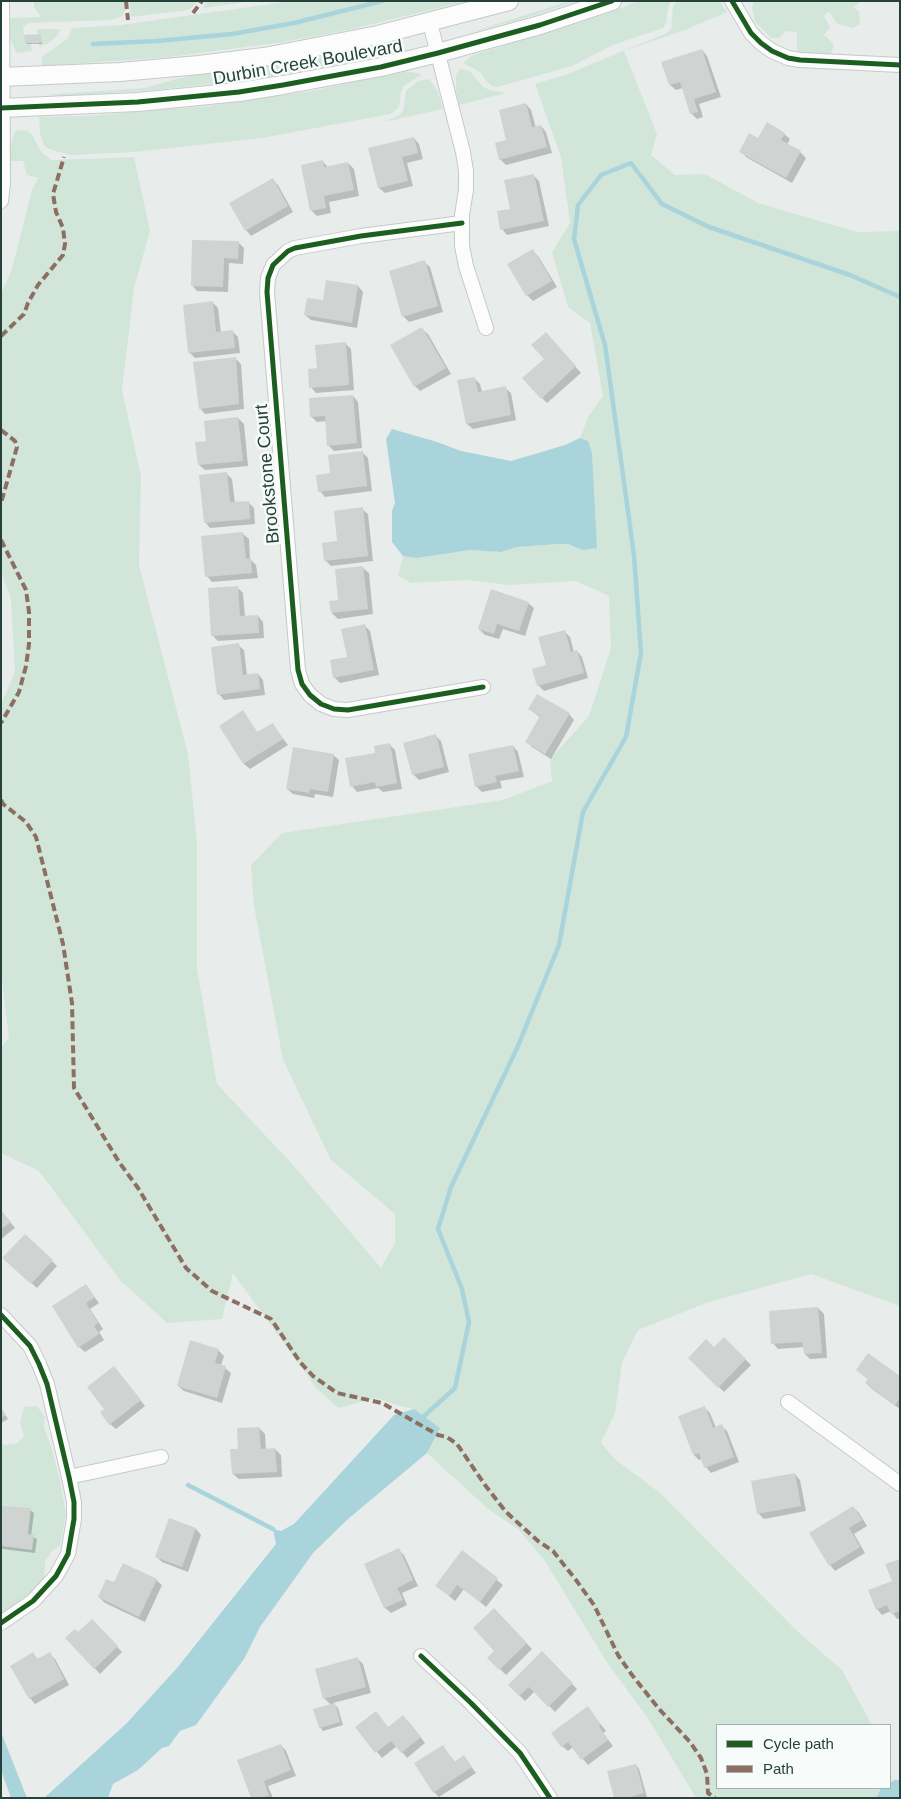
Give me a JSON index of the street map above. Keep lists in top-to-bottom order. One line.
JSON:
{"streets":{"street":["Durbin Creek Boulevard","Brookstone Court"]},"legend":["Cycle path","Path"]}
